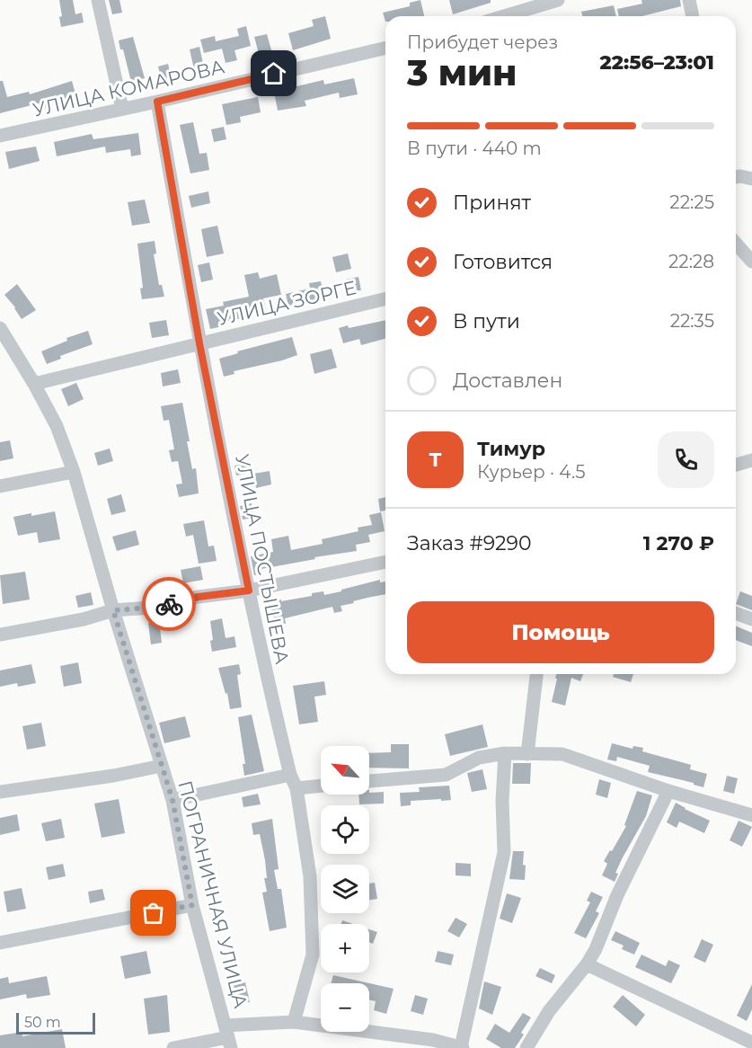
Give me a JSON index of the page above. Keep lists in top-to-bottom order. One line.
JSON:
{"streets":{"street":["УЛИЦА КОМАРОВА","УЛИЦА ЗОРГЕ","УЛИЦА ПОСТЫШЕВА","ПОГРАНИЧНАЯ УЛИЦА"]},"crossings":[["УЛИЦА КОМАРОВА","УЛИЦА ПОСТЫШЕВА"],["УЛИЦА ЗОРГЕ","УЛИЦА ПОСТЫШЕВА"],["УЛИЦА ЗОРГЕ","ПОГРАНИЧНАЯ УЛИЦА"]],"scale_bar":"50 m","north":"top left","page":{"heading":["3 мин","Прибудет через","22:56–23:01"],"panel":["Тимур","Курьер · 4.5","Заказ #9290","1 270 ₽"],"bar":"В пути · 440 m","list":[["Принят","22:25"],["Готовится","22:28"],["В пути","22:35"],"Доставлен"],"round":"Т","buttons":"Помощь","map_buttons":["+","−"],"scale":"50 m"}}
